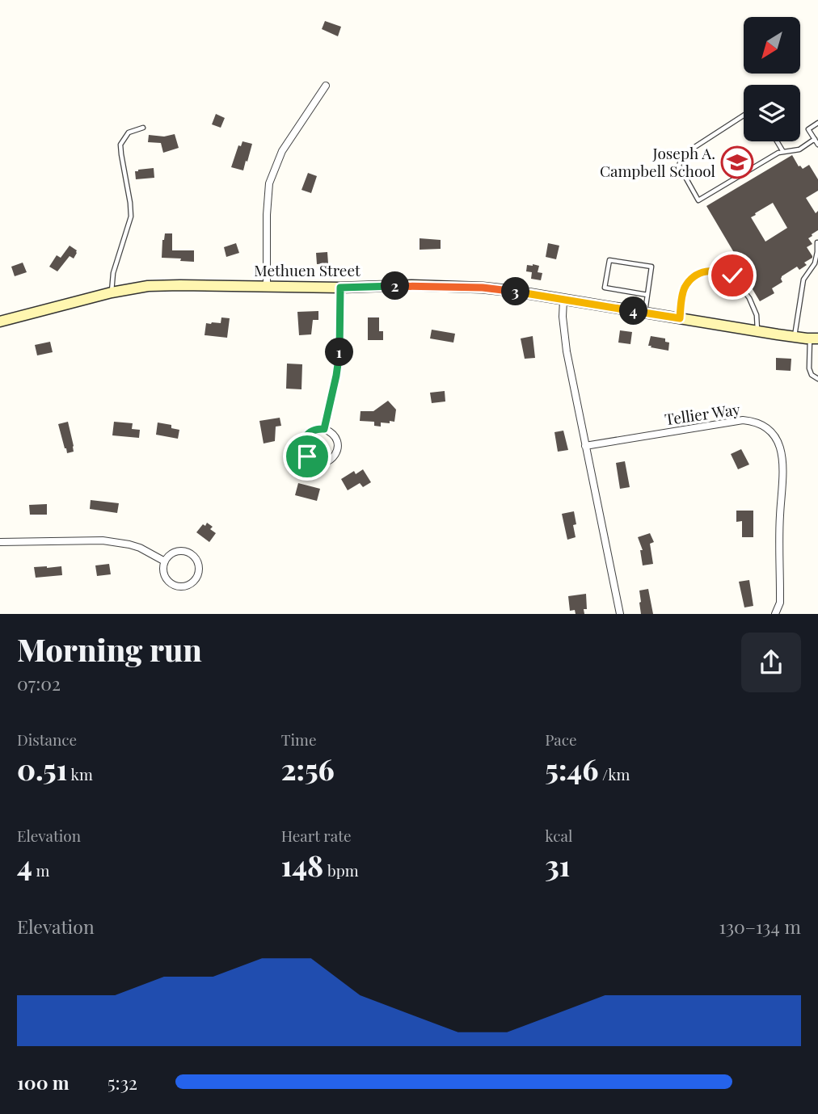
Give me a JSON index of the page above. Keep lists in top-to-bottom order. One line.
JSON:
{"streets":{"street":["Methuen Street","Tellier Way"]},"places":{"school or university":["Joseph A. Campbell School"]},"north":"bottom left","page":{"pins":["2","3","4","1"],"heading":["Morning run","07:02"],"stats":[["Distance","0.51 km"],["Time","2:56"],["Pace","5:46 /km"],["Elevation","4 m"],["Heart rate","148 bpm"],["kcal","31"]],"chart":["Elevation","130–134 m"],"list":[{"name":"100 m","note":"5:32"}]}}
